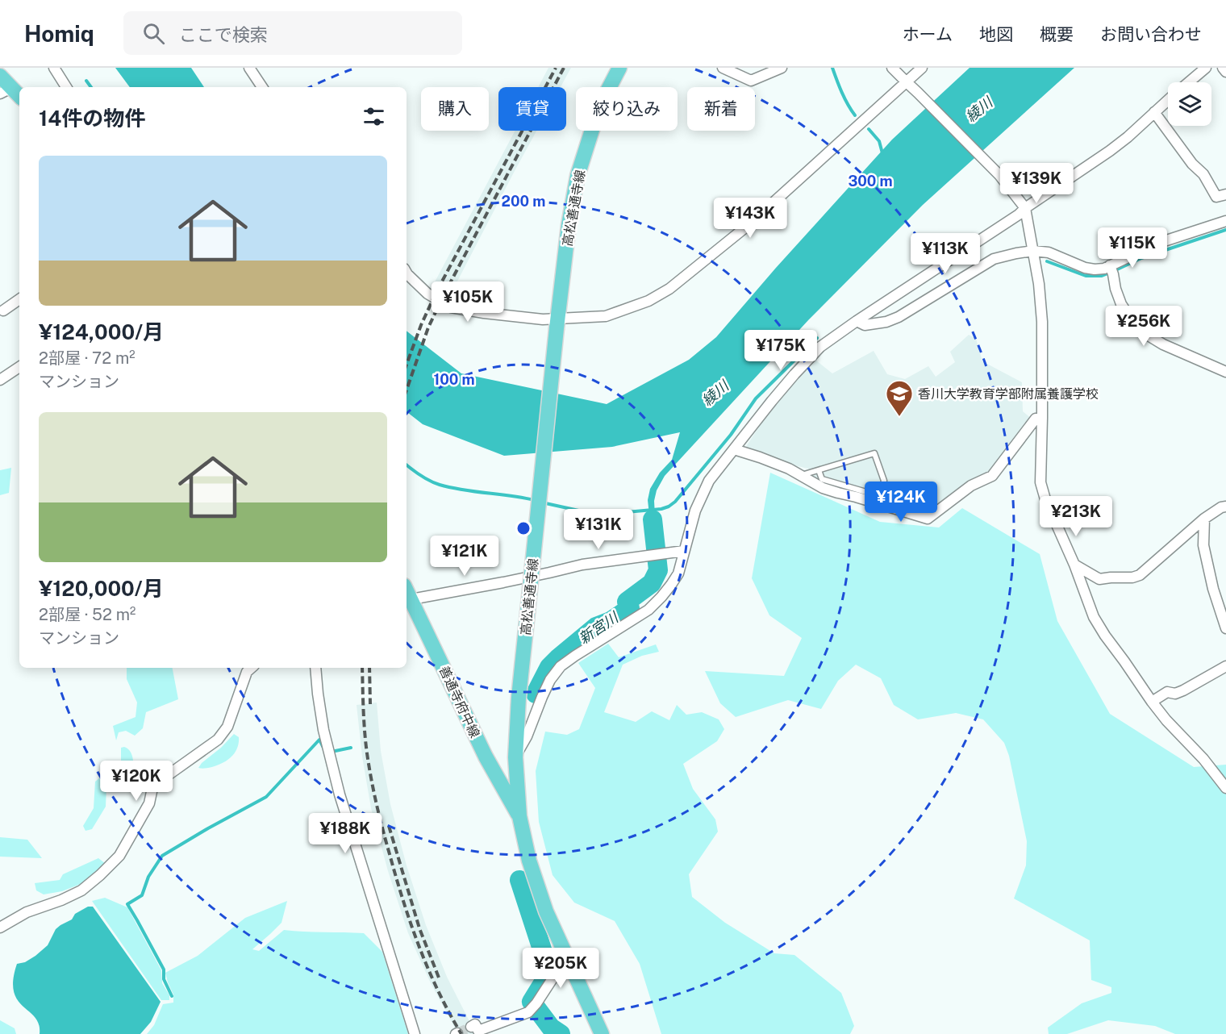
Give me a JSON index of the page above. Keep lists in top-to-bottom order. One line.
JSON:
{"streets":{"main road":["高松善通寺線","善通寺府中線"]},"crossings":[["高松善通寺線","善通寺府中線"]],"water":["綾川","新宮川"],"places":{"school or university":["香川大学教育学部附属養護学校"]},"page":{"header":"Homiq","search":"ここで検索","nav":["ホーム","地図","概要","お問い合わせ"],"chip":["購入","賃貸","絞り込み","新着"],"heading":"14件の物件","list":[{"name":"¥124,000/月","note":"2部屋 · 72 m² · マンション"},{"name":"¥120,000/月","note":"2部屋 · 52 m² · マンション"}],"price":["¥139K","¥143K","¥115K","¥113K","¥105K","¥256K","¥175K","¥124K","¥213K","¥131K","¥121K","¥120K","¥188K","¥205K"]},"rings":["300 m","200 m","100 m"]}
